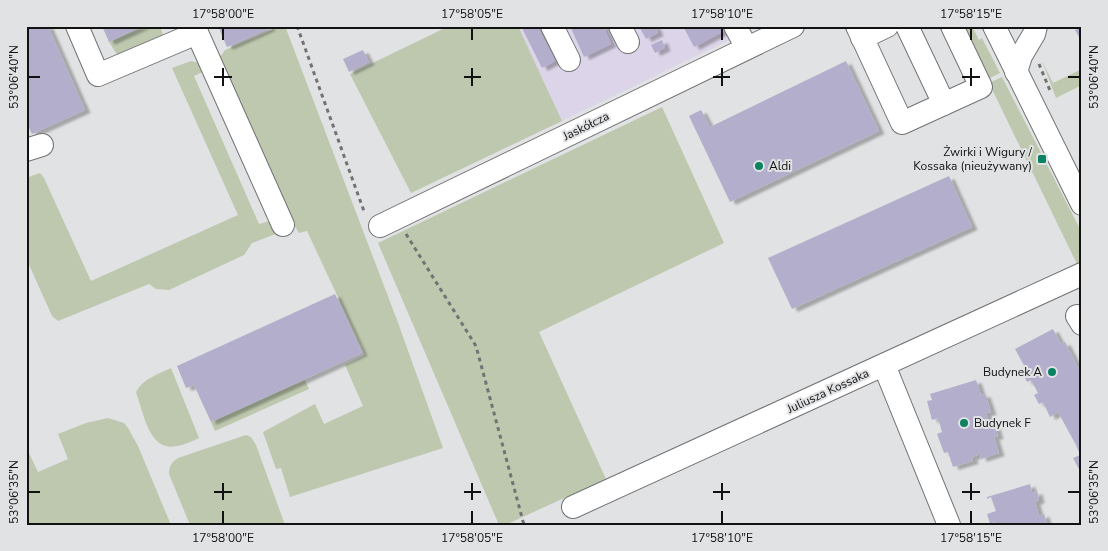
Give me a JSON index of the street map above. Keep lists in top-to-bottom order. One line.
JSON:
{"streets":{"street":["Jaskółcza","Juliusza Kossaka"]},"places":{"transit":["Żwirki i Wigury / Kossaka (nieużywany)"],"other":["Aldi","Budynek A","Budynek F"]},"coordinates":["17°58'00\"E","17°58'05\"E","17°58'10\"E","17°58'15\"E","53°06'40\"N","53°06'35\"N"]}
